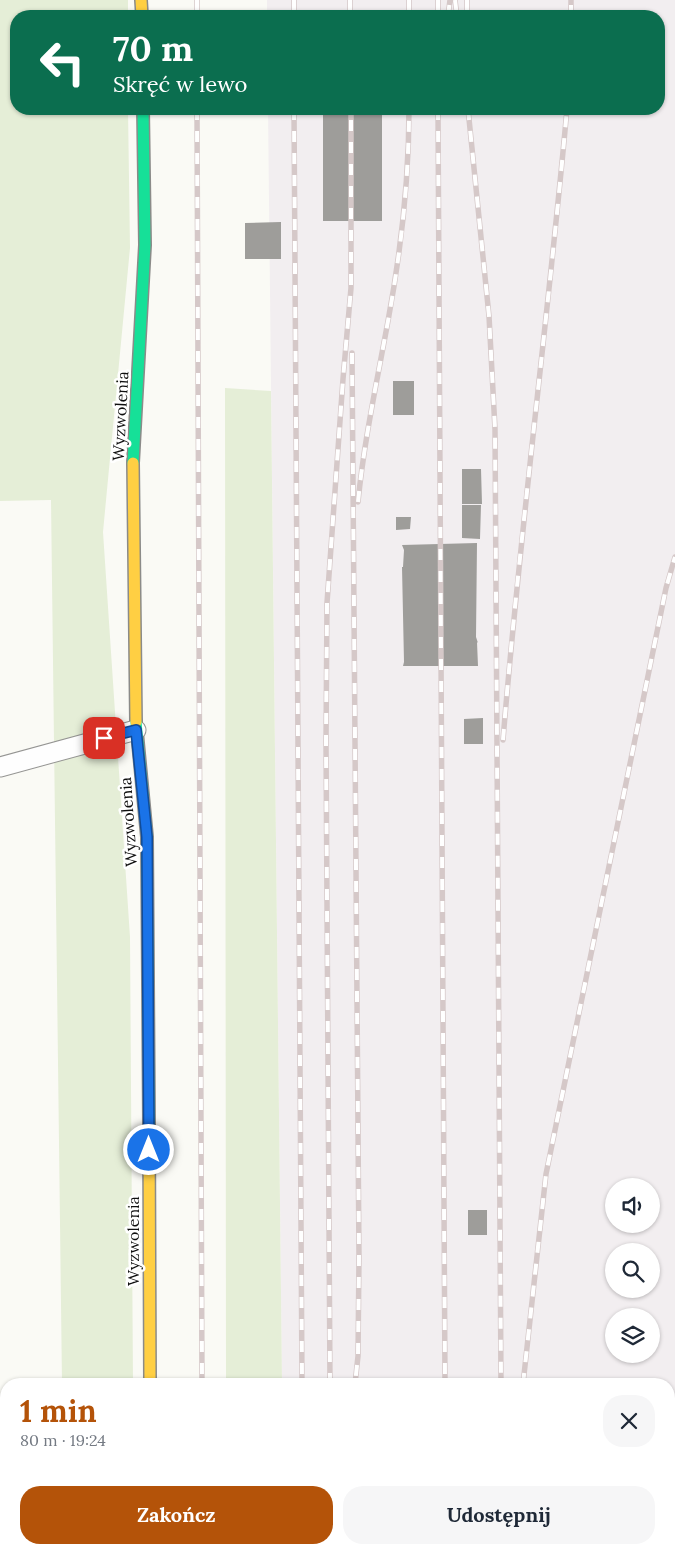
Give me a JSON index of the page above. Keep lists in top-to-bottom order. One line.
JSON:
{"streets":{"street":["Wyzwolenia"]},"page":{"turn":["70 m","Skręć w lewo"],"heading":["1 min","80 m · 19:24"],"buttons":["Zakończ","Udostępnij"]}}
